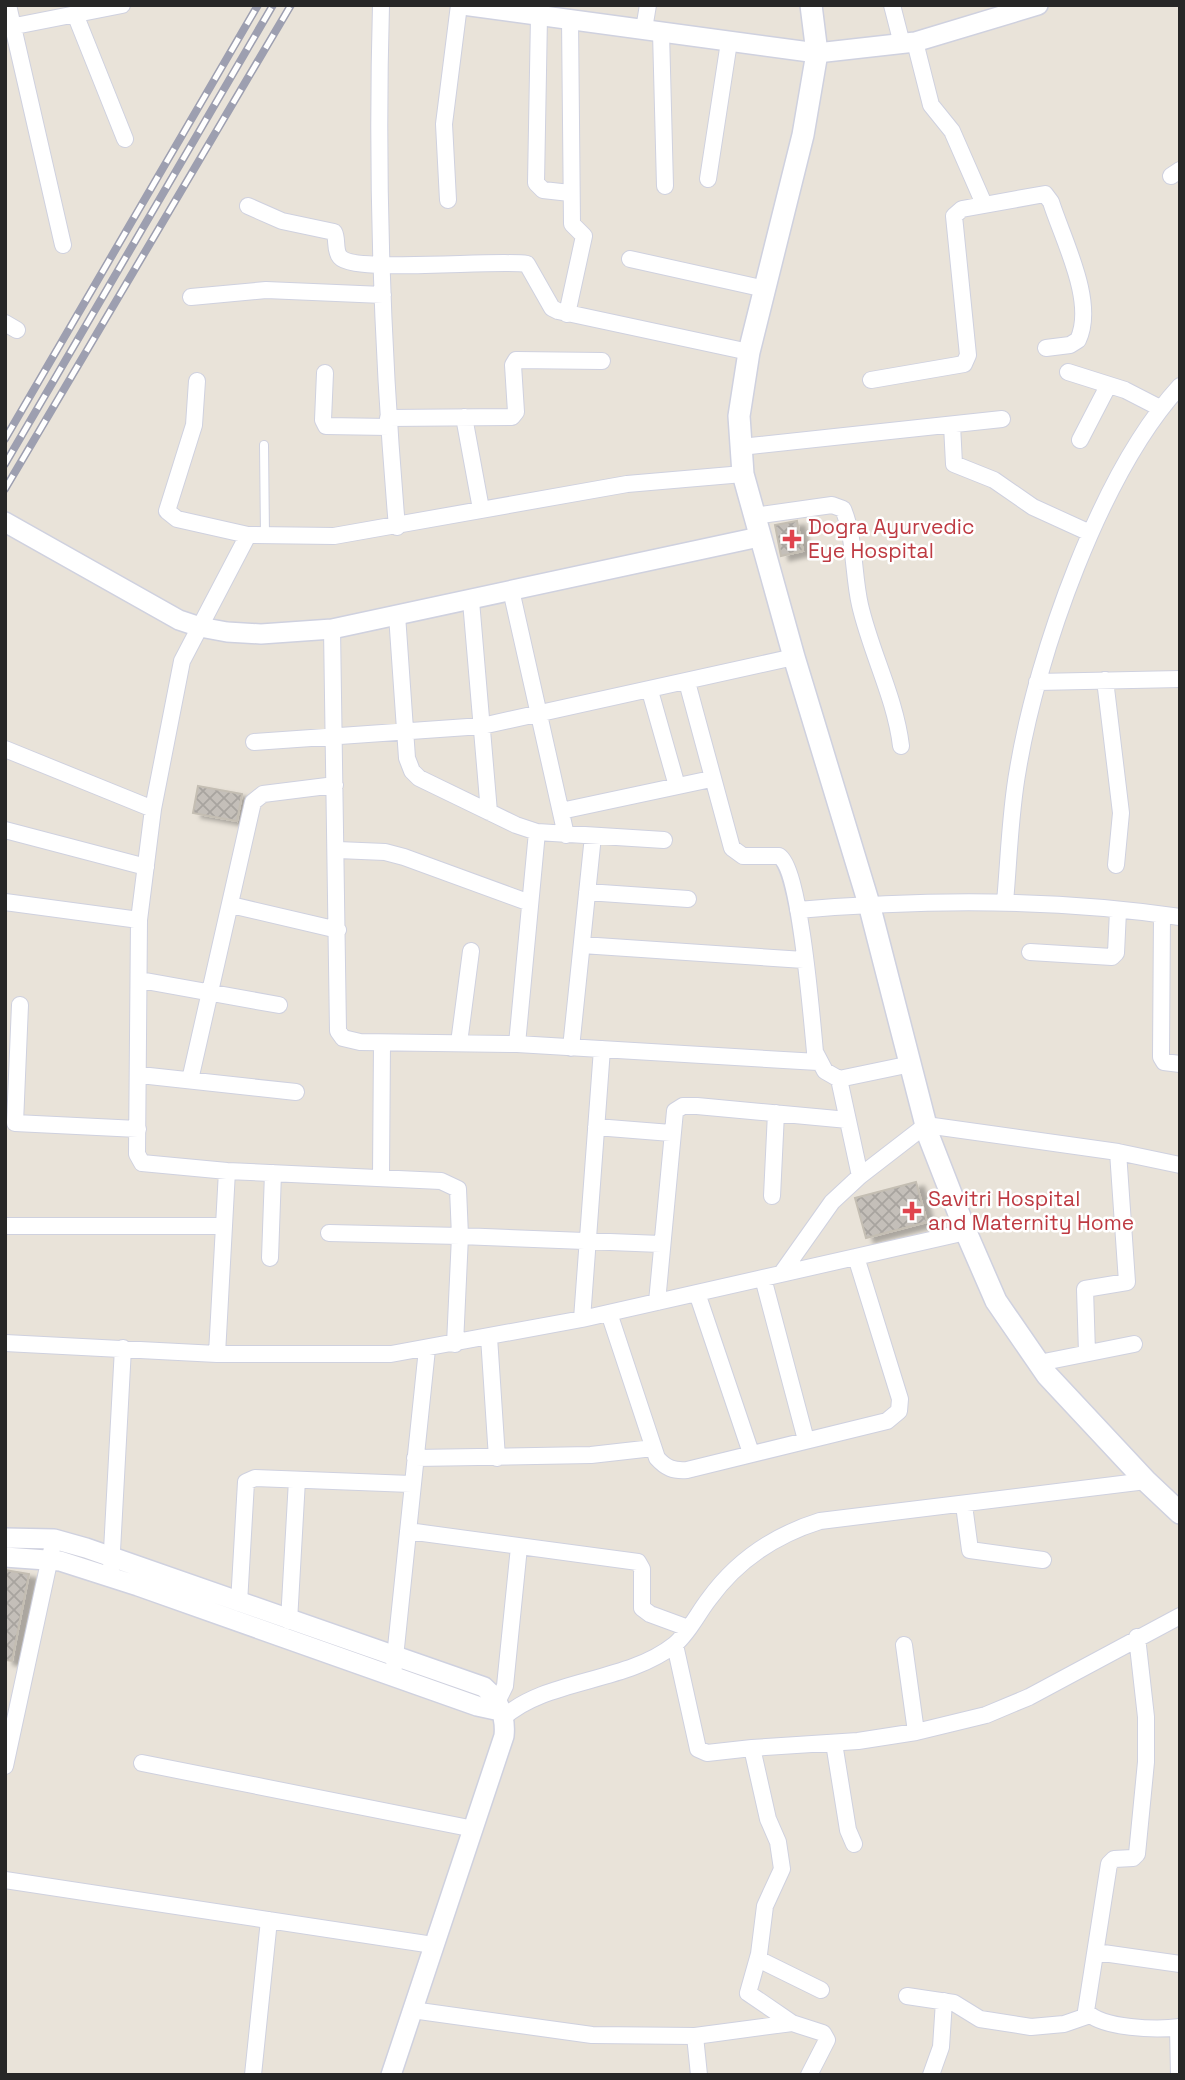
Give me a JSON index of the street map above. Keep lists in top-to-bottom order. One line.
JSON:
{"places":{"health":["Dogra Ayurvedic Eye Hospital","Savitri Hospital and Maternity Home"]}}
